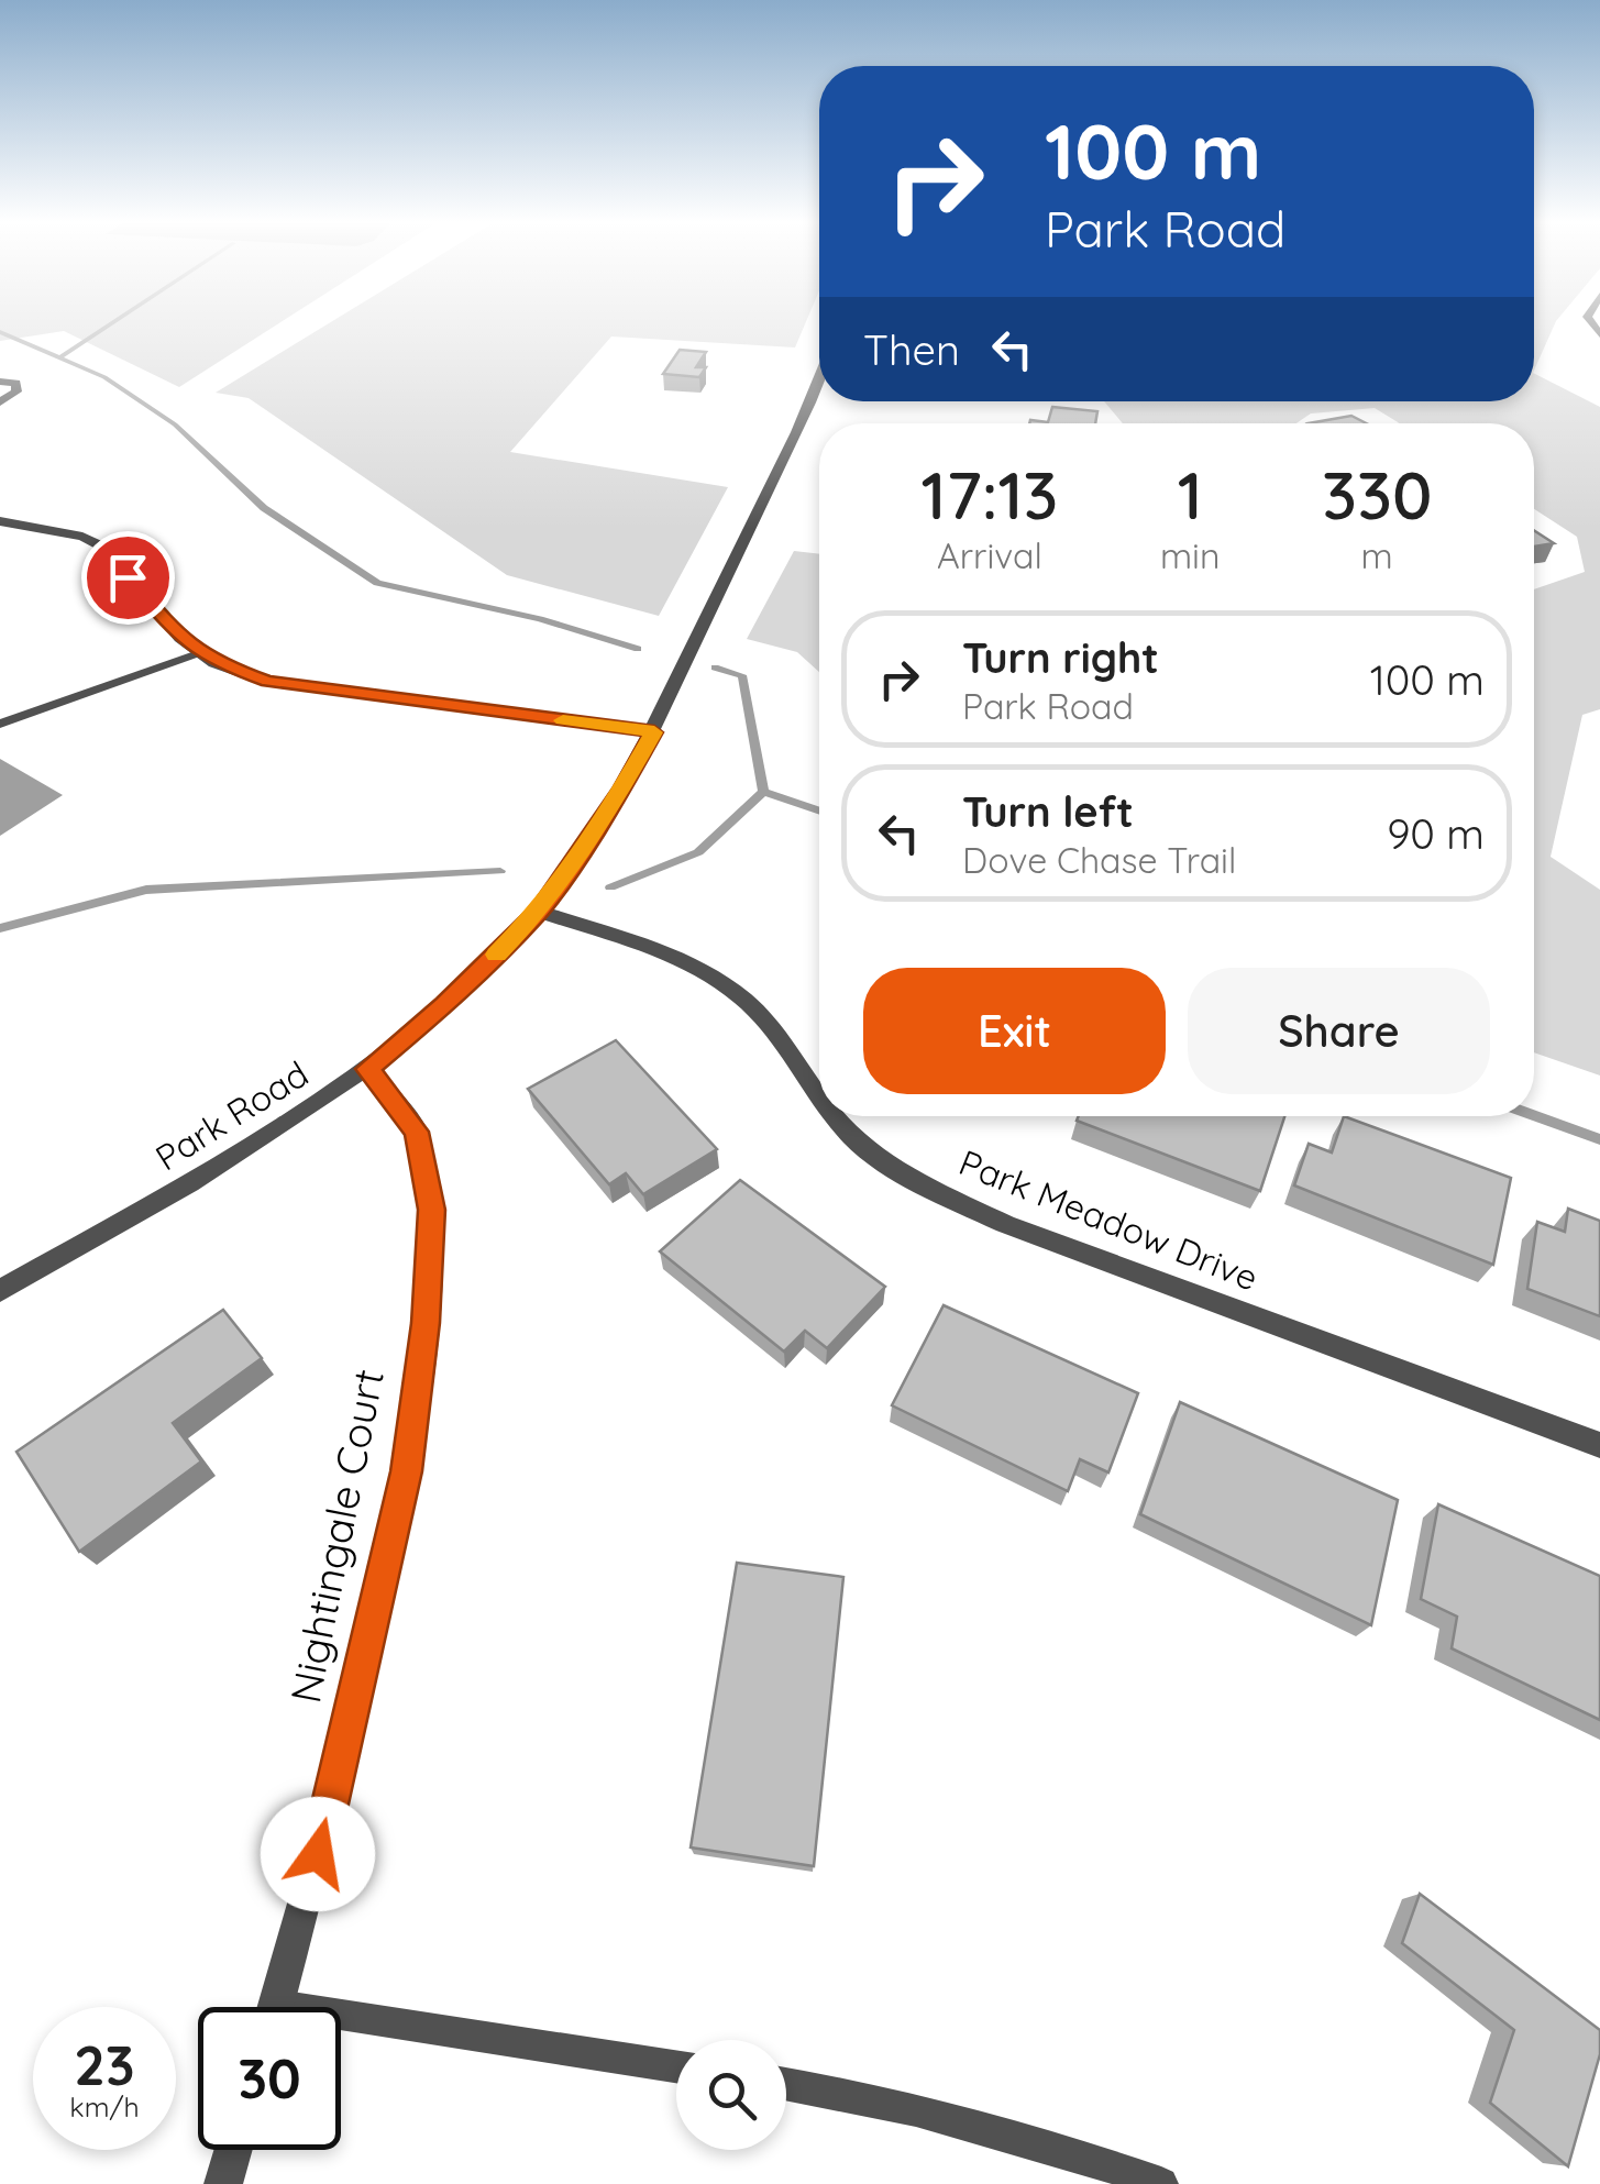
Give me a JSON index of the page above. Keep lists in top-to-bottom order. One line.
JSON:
{"streets":{"street":["Park Road","Park Meadow Drive","Nightingale Court"]},"crossings":[["Park Road","Park Meadow Drive"],["Park Road","Nightingale Court"]],"page":{"turn":["100 m","Park Road"],"then":"Then","eta":["17:13","Arrival","1","min","330","m"],"list":[{"name":"Turn right","note":"Park Road","value":"100 m"},{"name":"Turn left","note":"Dove Chase Trail","value":"90 m"}],"buttons":["Exit","Share"],"speed":"23 km/h","limit":"30"}}
